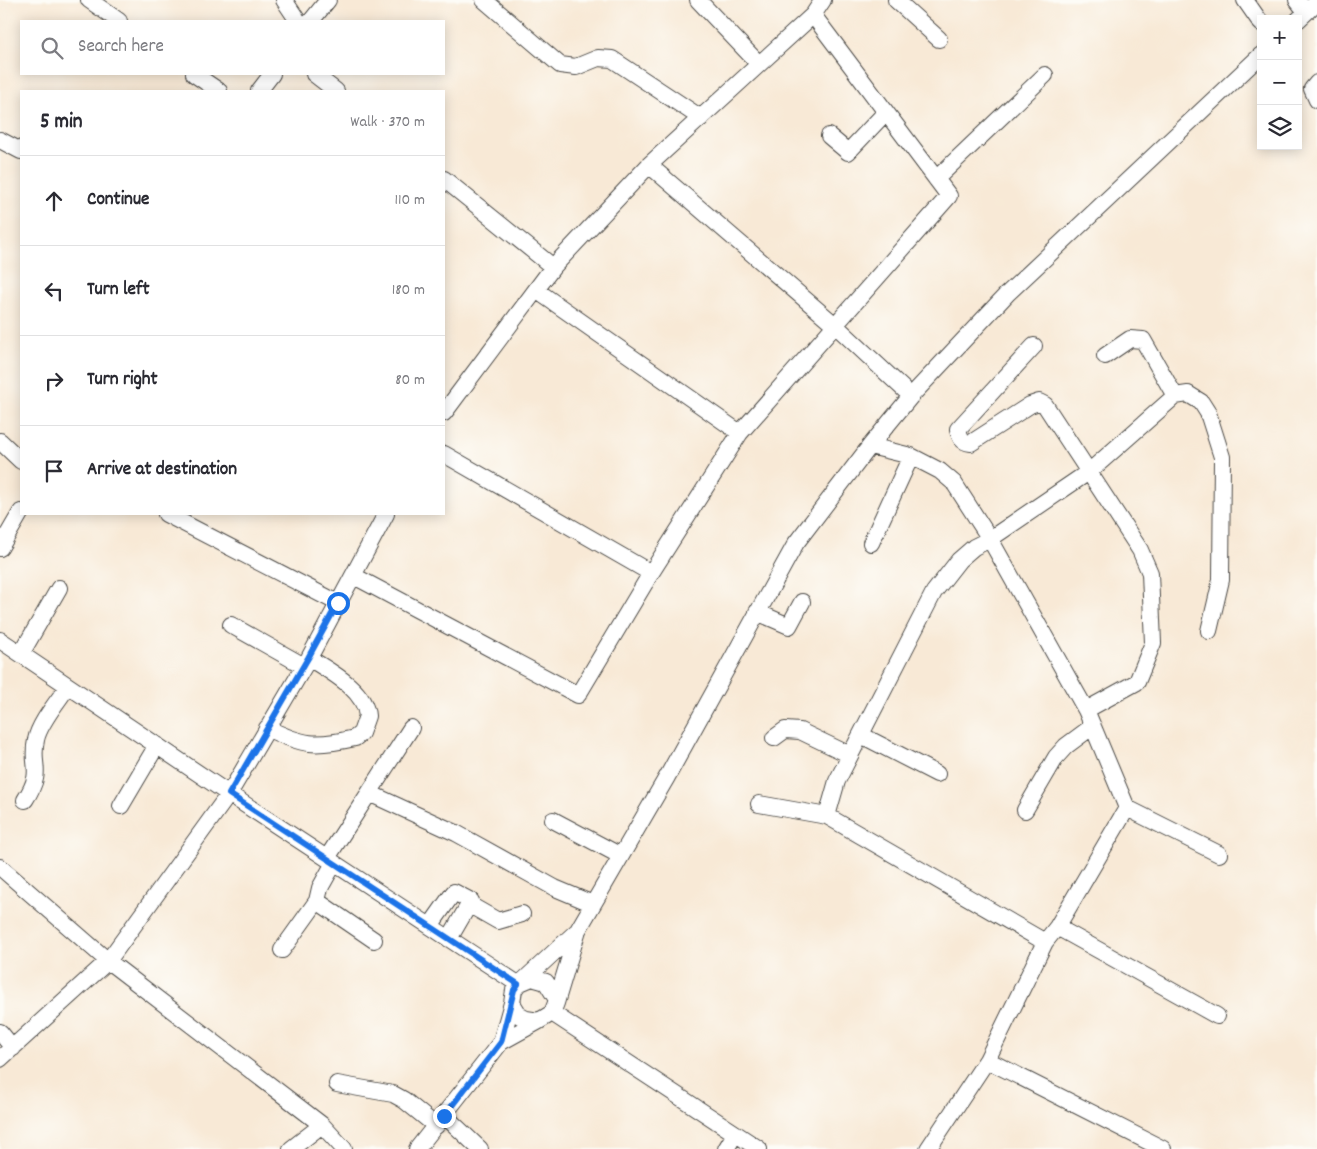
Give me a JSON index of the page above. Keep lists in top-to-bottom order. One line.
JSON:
{"page":{"map_buttons":["+","−"],"search":"Search here","heading":["5 min","Walk · 370 m"],"list":[["Continue","110 m"],["Turn left","180 m"],["Turn right","80 m"],"Arrive at destination"]}}
